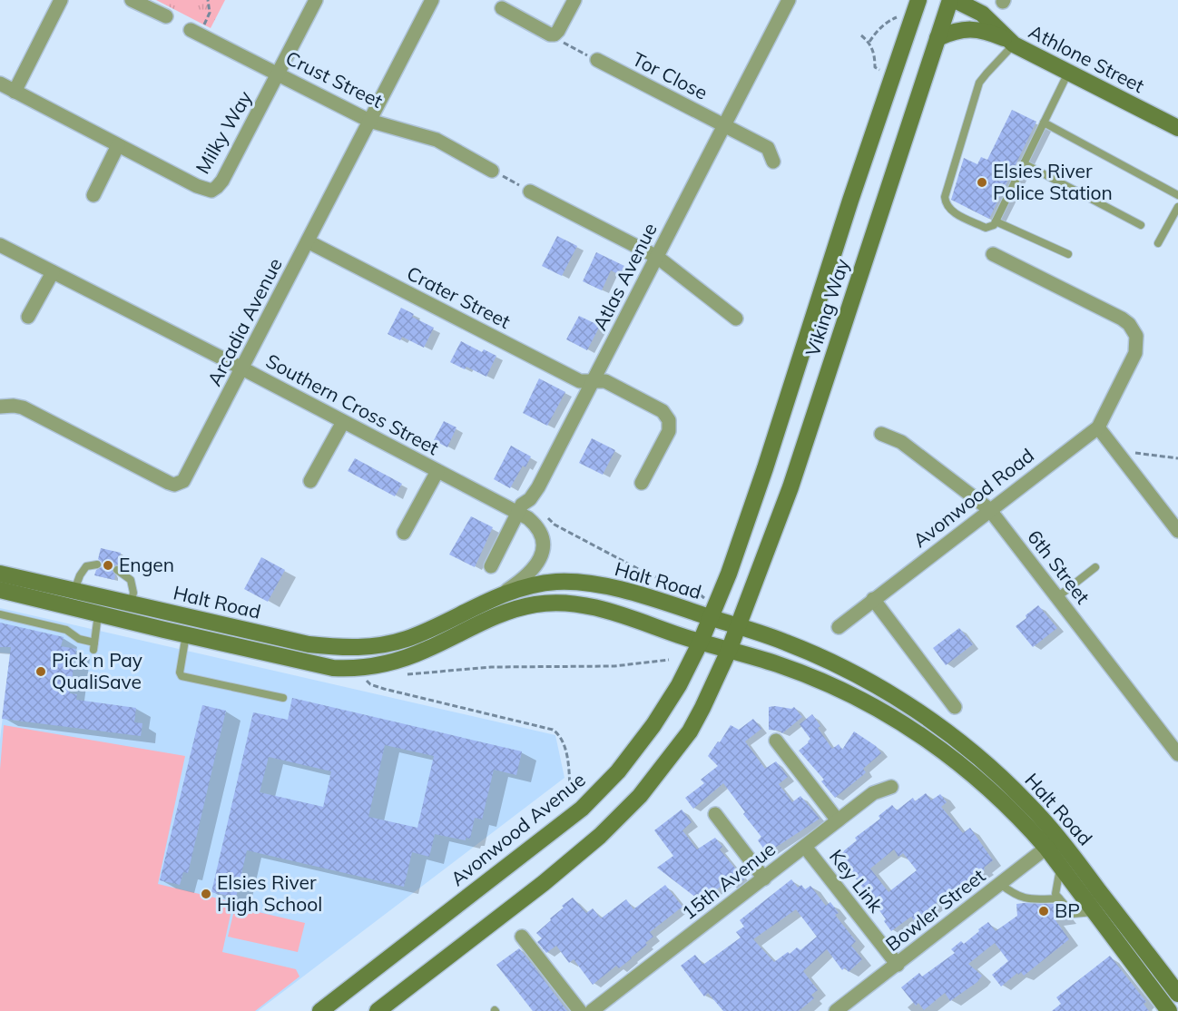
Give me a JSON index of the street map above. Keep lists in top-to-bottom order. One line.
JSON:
{"streets":{"street":["Athlone Street","Tor Close","Crust Street","Milky Way","Atlas Avenue","Crater Street","Viking Way","Arcadia Avenue","Southern Cross Street","Avonwood Road","6th Street","Halt Road","Avonwood Avenue","15th Avenue","Key Link","Bowler Street"]},"crossings":[["Tor Close","Atlas Avenue"],["Crust Street","Milky Way"],["Crust Street","Arcadia Avenue"],["Atlas Avenue","Crater Street"],["Atlas Avenue","Southern Cross Street"],["Crater Street","Arcadia Avenue"],["Viking Way","Halt Road"],["Viking Way","Avonwood Avenue"],["Arcadia Avenue","Southern Cross Street"],["Southern Cross Street","Halt Road"],["Avonwood Road","6th Street"],["Halt Road","Avonwood Avenue"],["Halt Road","Bowler Street"],["15th Avenue","Key Link"],["Key Link","Bowler Street"]],"places":["Elsies River Police Station","Engen","Pick n Pay QualiSave","Elsies River High School","BP"]}
